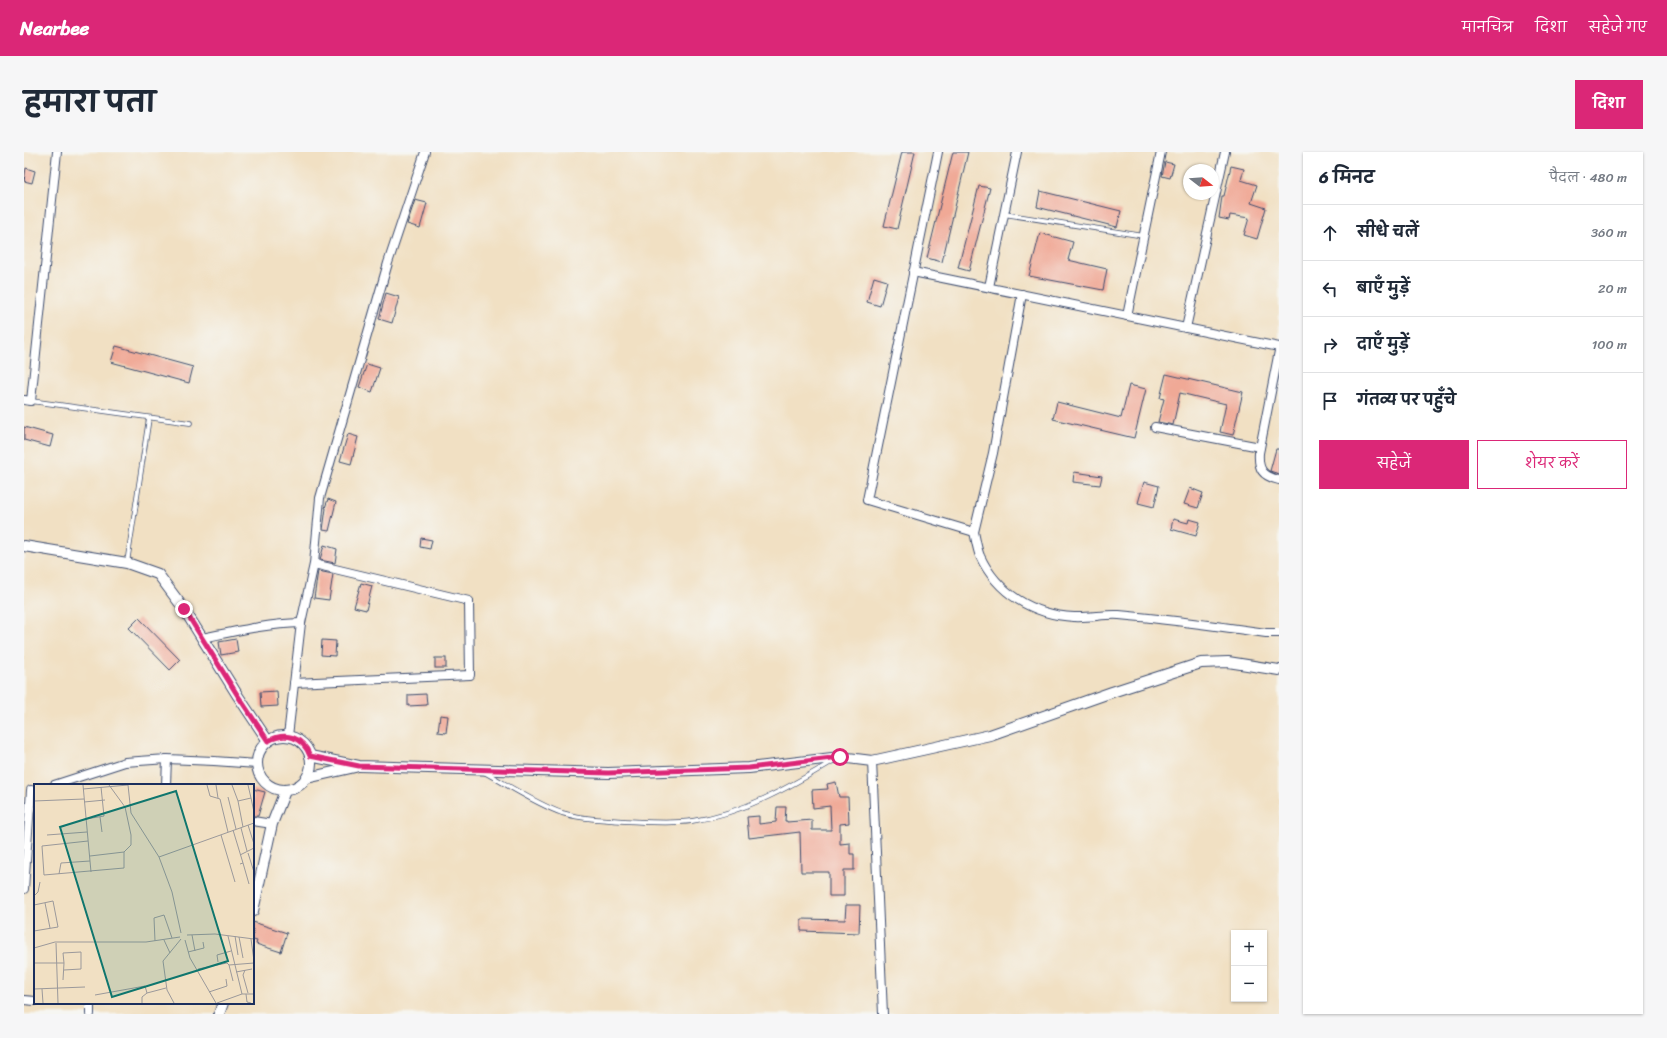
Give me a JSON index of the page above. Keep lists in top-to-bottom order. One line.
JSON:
{"north":"right","page":{"header":"Nearbee","nav":["मानचित्र","दिशा","सहेजे गए"],"title":"हमारा पता","buttons":["दिशा",["सहेजें","शेयर करें"]],"heading":["6 मिनट","पैदल · 480 m"],"list":[["सीधे चलें","360 m"],["बाएँ मुड़ें","20 m"],["दाएँ मुड़ें","100 m"],"गंतव्य पर पहुँचे"],"map_buttons":["+","−"]}}
